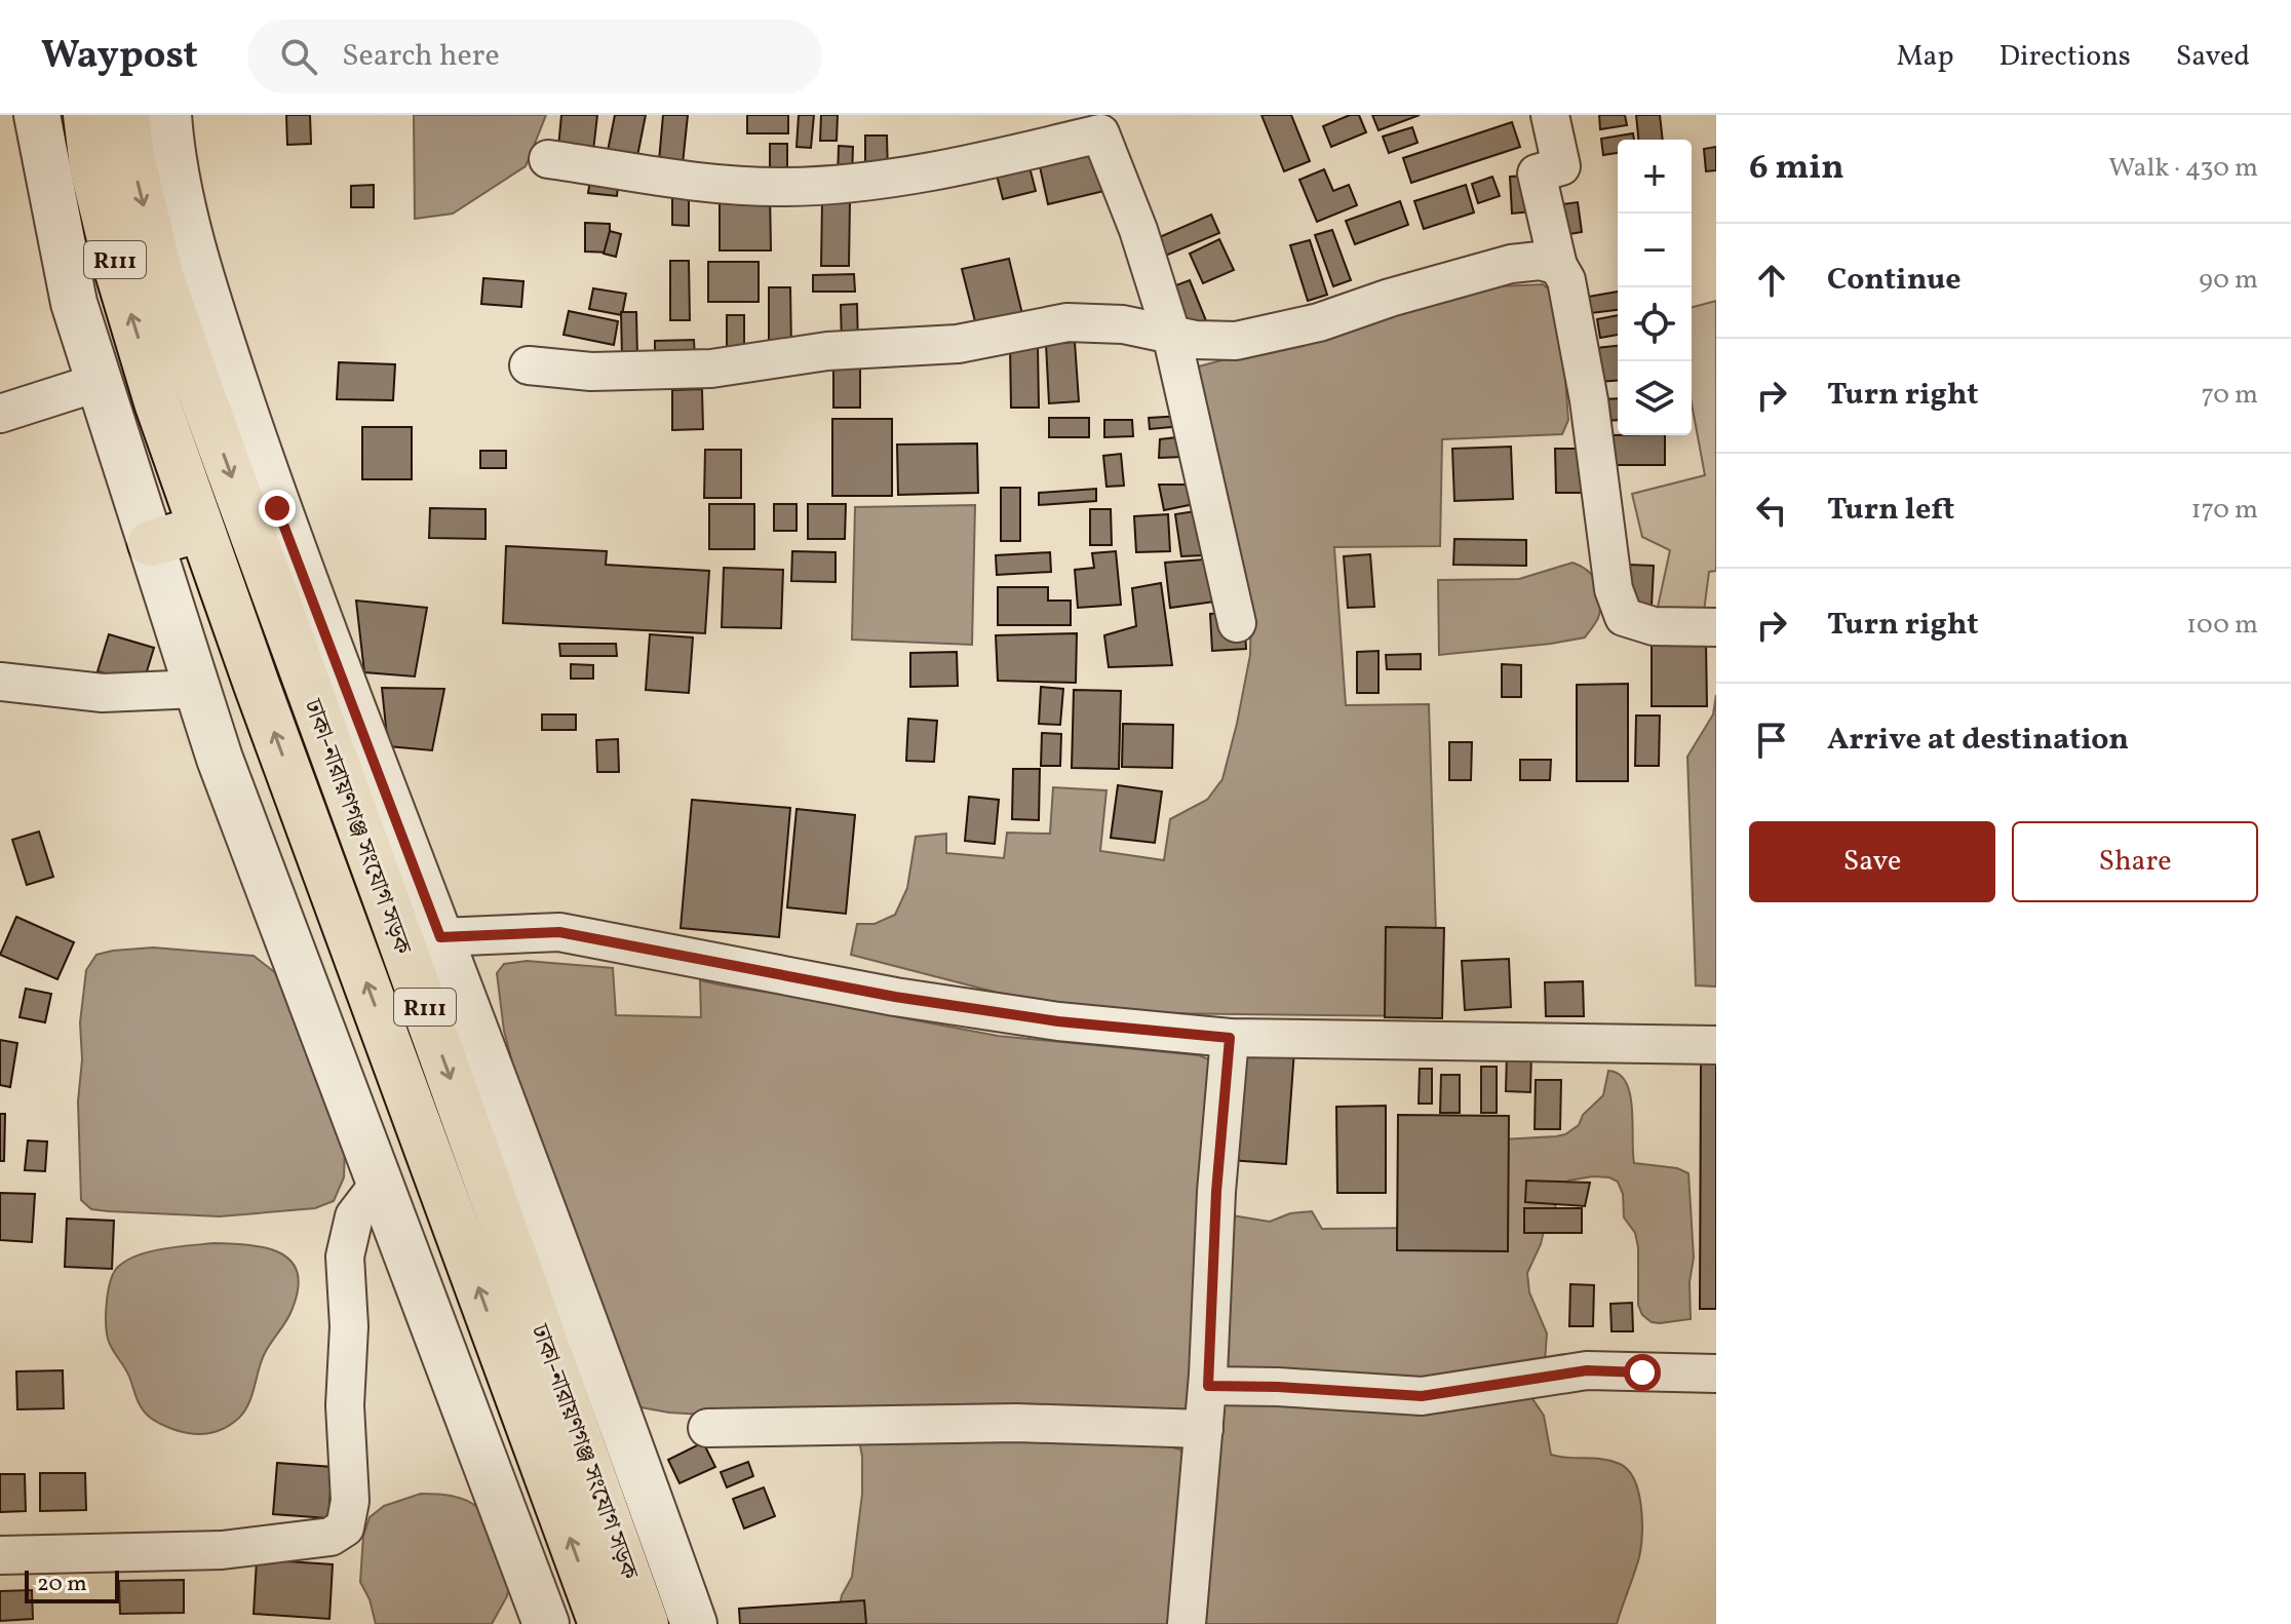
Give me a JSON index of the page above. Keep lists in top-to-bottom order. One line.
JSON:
{"streets":{"main road":["R111","ঢাকা-নারায়ণগঞ্জ সংযোগ সড়ক"]},"scale_bar":"20 m","page":{"header":"Waypost","search":"Search here","nav":["Map","Directions","Saved"],"heading":["6 min","Walk · 430 m"],"map_buttons":["+","−"],"list":[["Continue","90 m"],["Turn right","70 m"],["Turn left","170 m"],["Turn right","100 m"],"Arrive at destination"],"buttons":["Save","Share"],"scale":"20 m"}}
